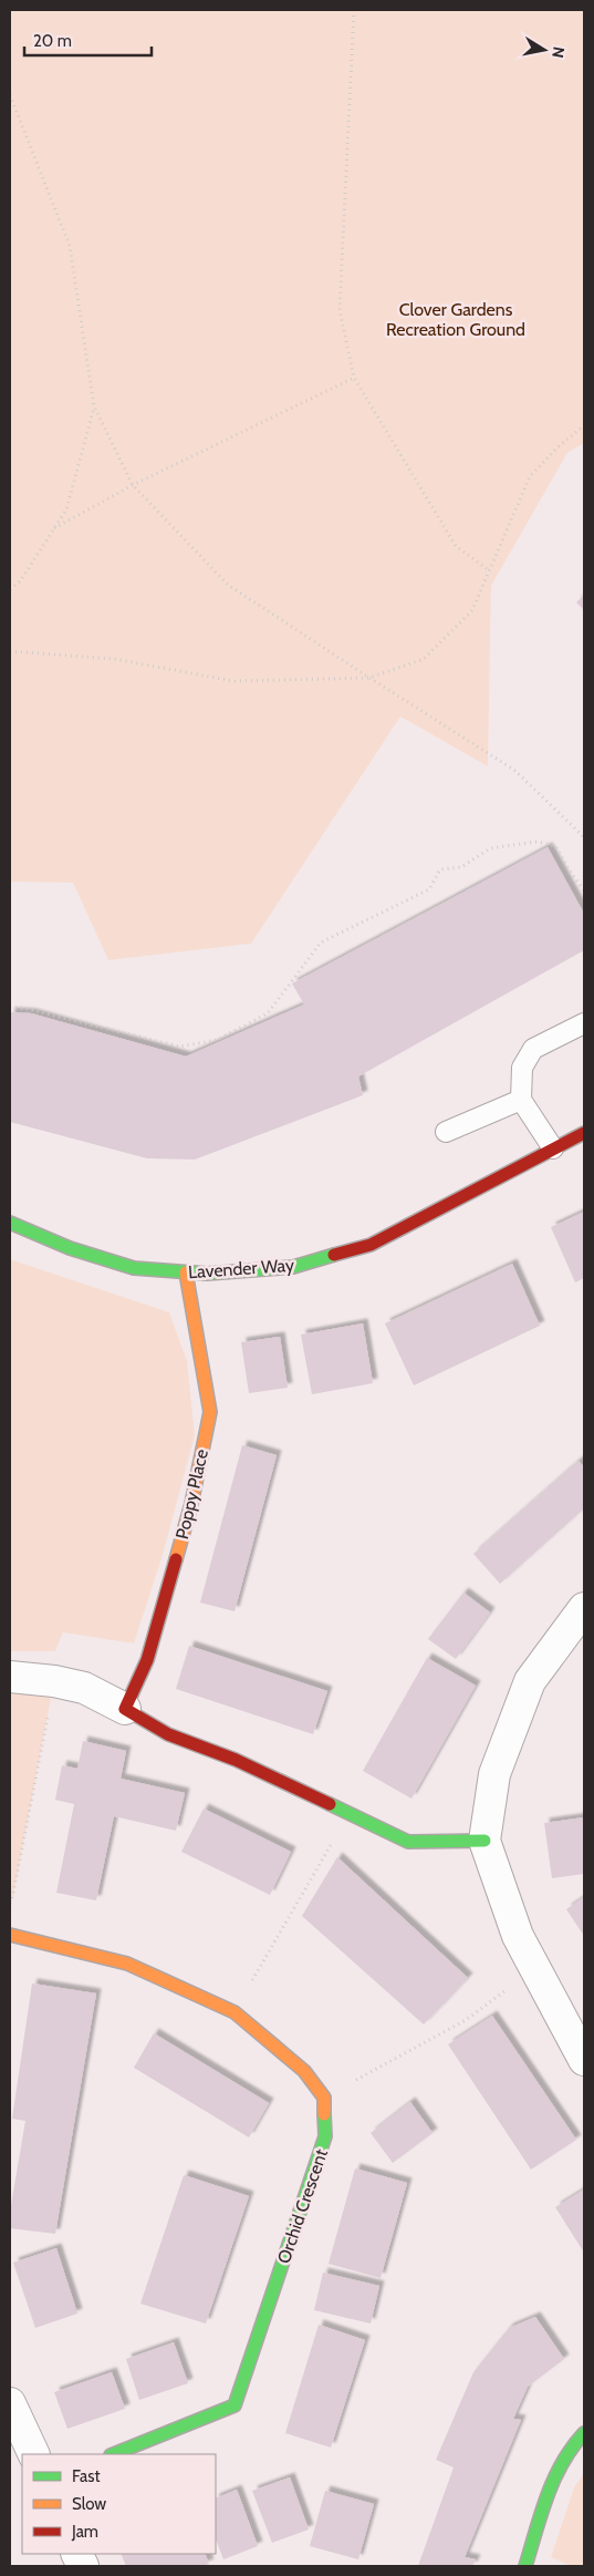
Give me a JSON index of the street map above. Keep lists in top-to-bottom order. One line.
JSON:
{"streets":{"street":["Lavender Way","Poppy Place","Orchid Crescent"]},"crossings":[["Lavender Way","Poppy Place"]],"parks":["Clover Gardens Recreation Ground"],"legend":["Fast","Slow","Jam"],"scale_bar":"20 m","north":"right"}
